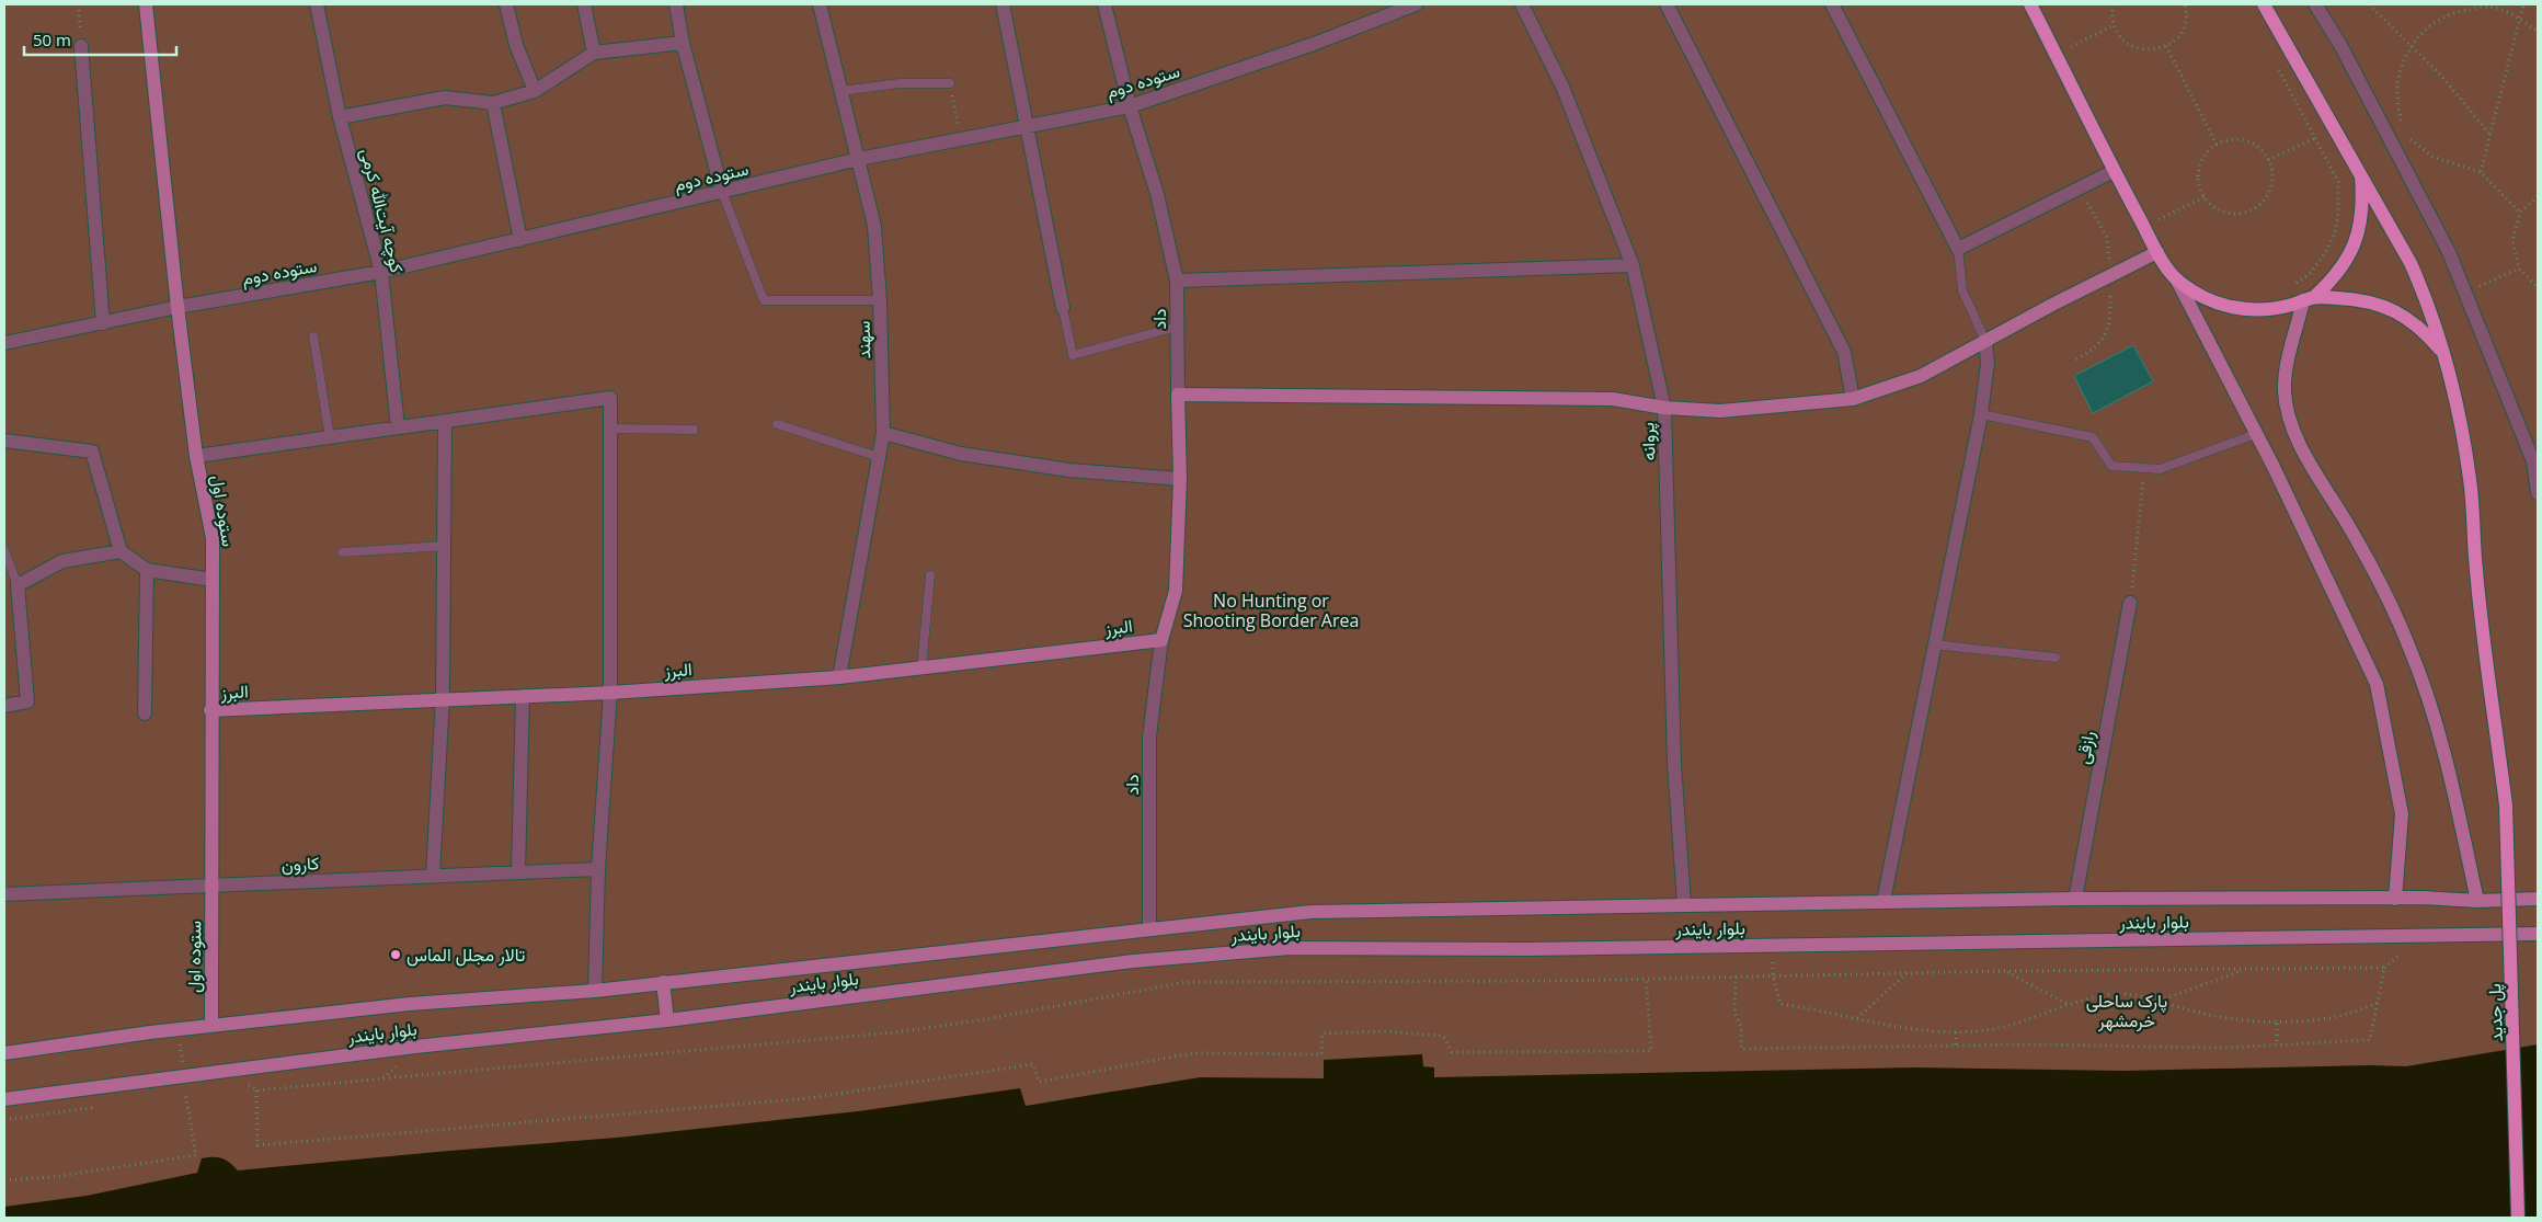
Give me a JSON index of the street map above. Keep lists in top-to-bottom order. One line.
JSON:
{"streets":{"main road":["پل جدید"],"street":["ستوده دوم","کوچه آیت‌الله کرمی","داد","سهند","پروانه","ستوده اول","البرز","رازقی","کارون","بلوار بایندر"]},"crossings":[["ستوده دوم","کوچه آیت‌الله کرمی"],["ستوده دوم","داد"],["ستوده دوم","سهند"],["ستوده دوم","ستوده اول"],["داد","البرز"],["داد","بلوار بایندر"],["سهند","البرز"],["پروانه","بلوار بایندر"],["ستوده اول","البرز"],["ستوده اول","کارون"],["ستوده اول","بلوار بایندر"],["رازقی","بلوار بایندر"]],"parks":["No Hunting or Shooting Border Area","پارک ساحلی خرمشهر"],"places":["تالار مجلل الماس"],"scale_bar":"50 m"}
